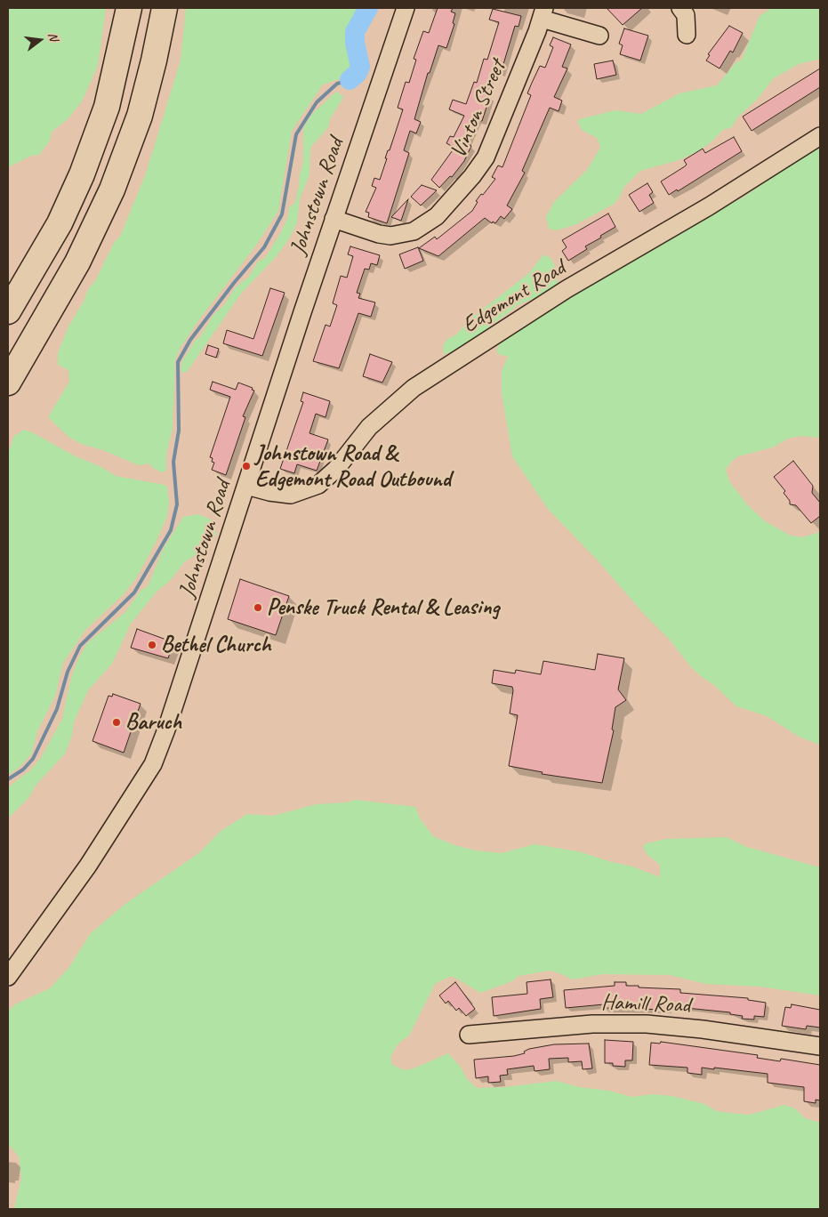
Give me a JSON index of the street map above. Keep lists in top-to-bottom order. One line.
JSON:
{"streets":{"street":["Vinton Street","Johnstown Road","Edgemont Road","Hamill Road"]},"crossings":[["Vinton Street","Johnstown Road"],["Johnstown Road","Edgemont Road"]],"places":["Johnstown Road & Edgemont Road Outbound","Penske Truck Rental & Leasing","Bethel Church","Baruch"],"north":"right"}
